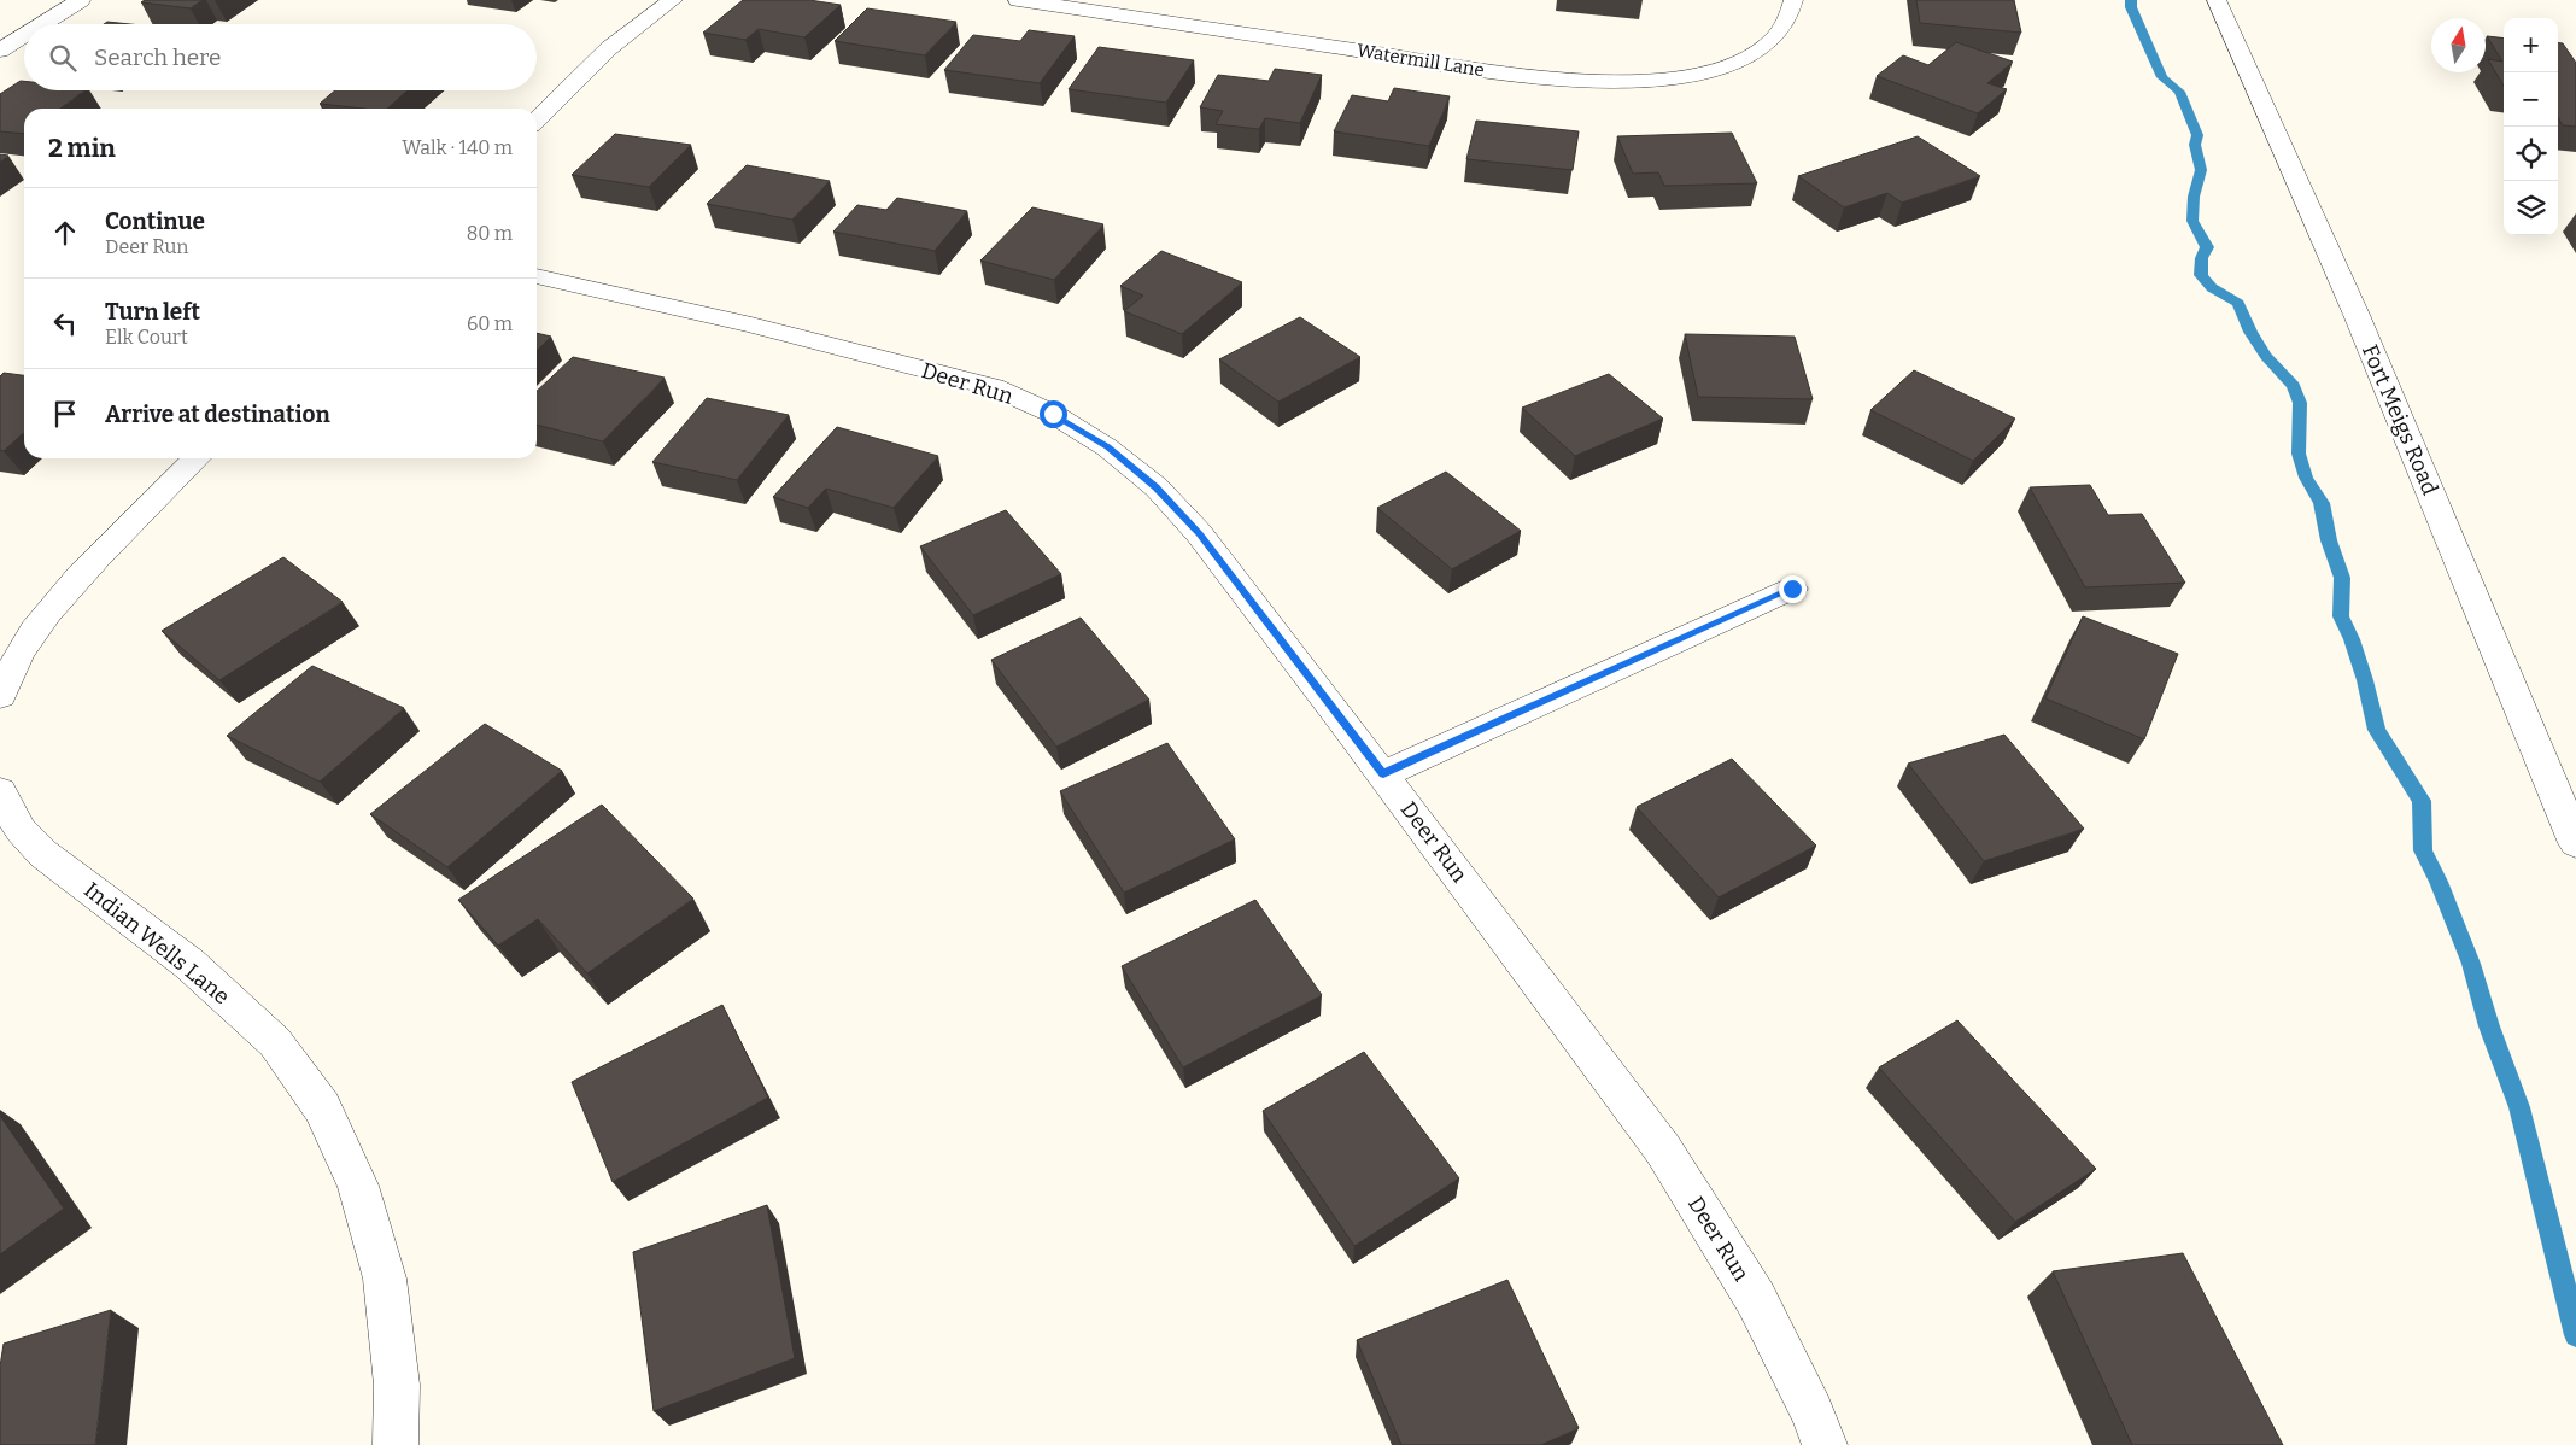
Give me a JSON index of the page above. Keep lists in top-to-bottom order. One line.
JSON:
{"streets":{"street":["Watermill Lane","Deer Run","Fort Meigs Road","Indian Wells Lane"]},"north":"top","page":{"map_buttons":["+","−"],"search":"Search here","heading":["2 min","Walk · 140 m"],"list":[["Continue","Deer Run","80 m"],["Turn left","Elk Court","60 m"],"Arrive at destination"]}}
